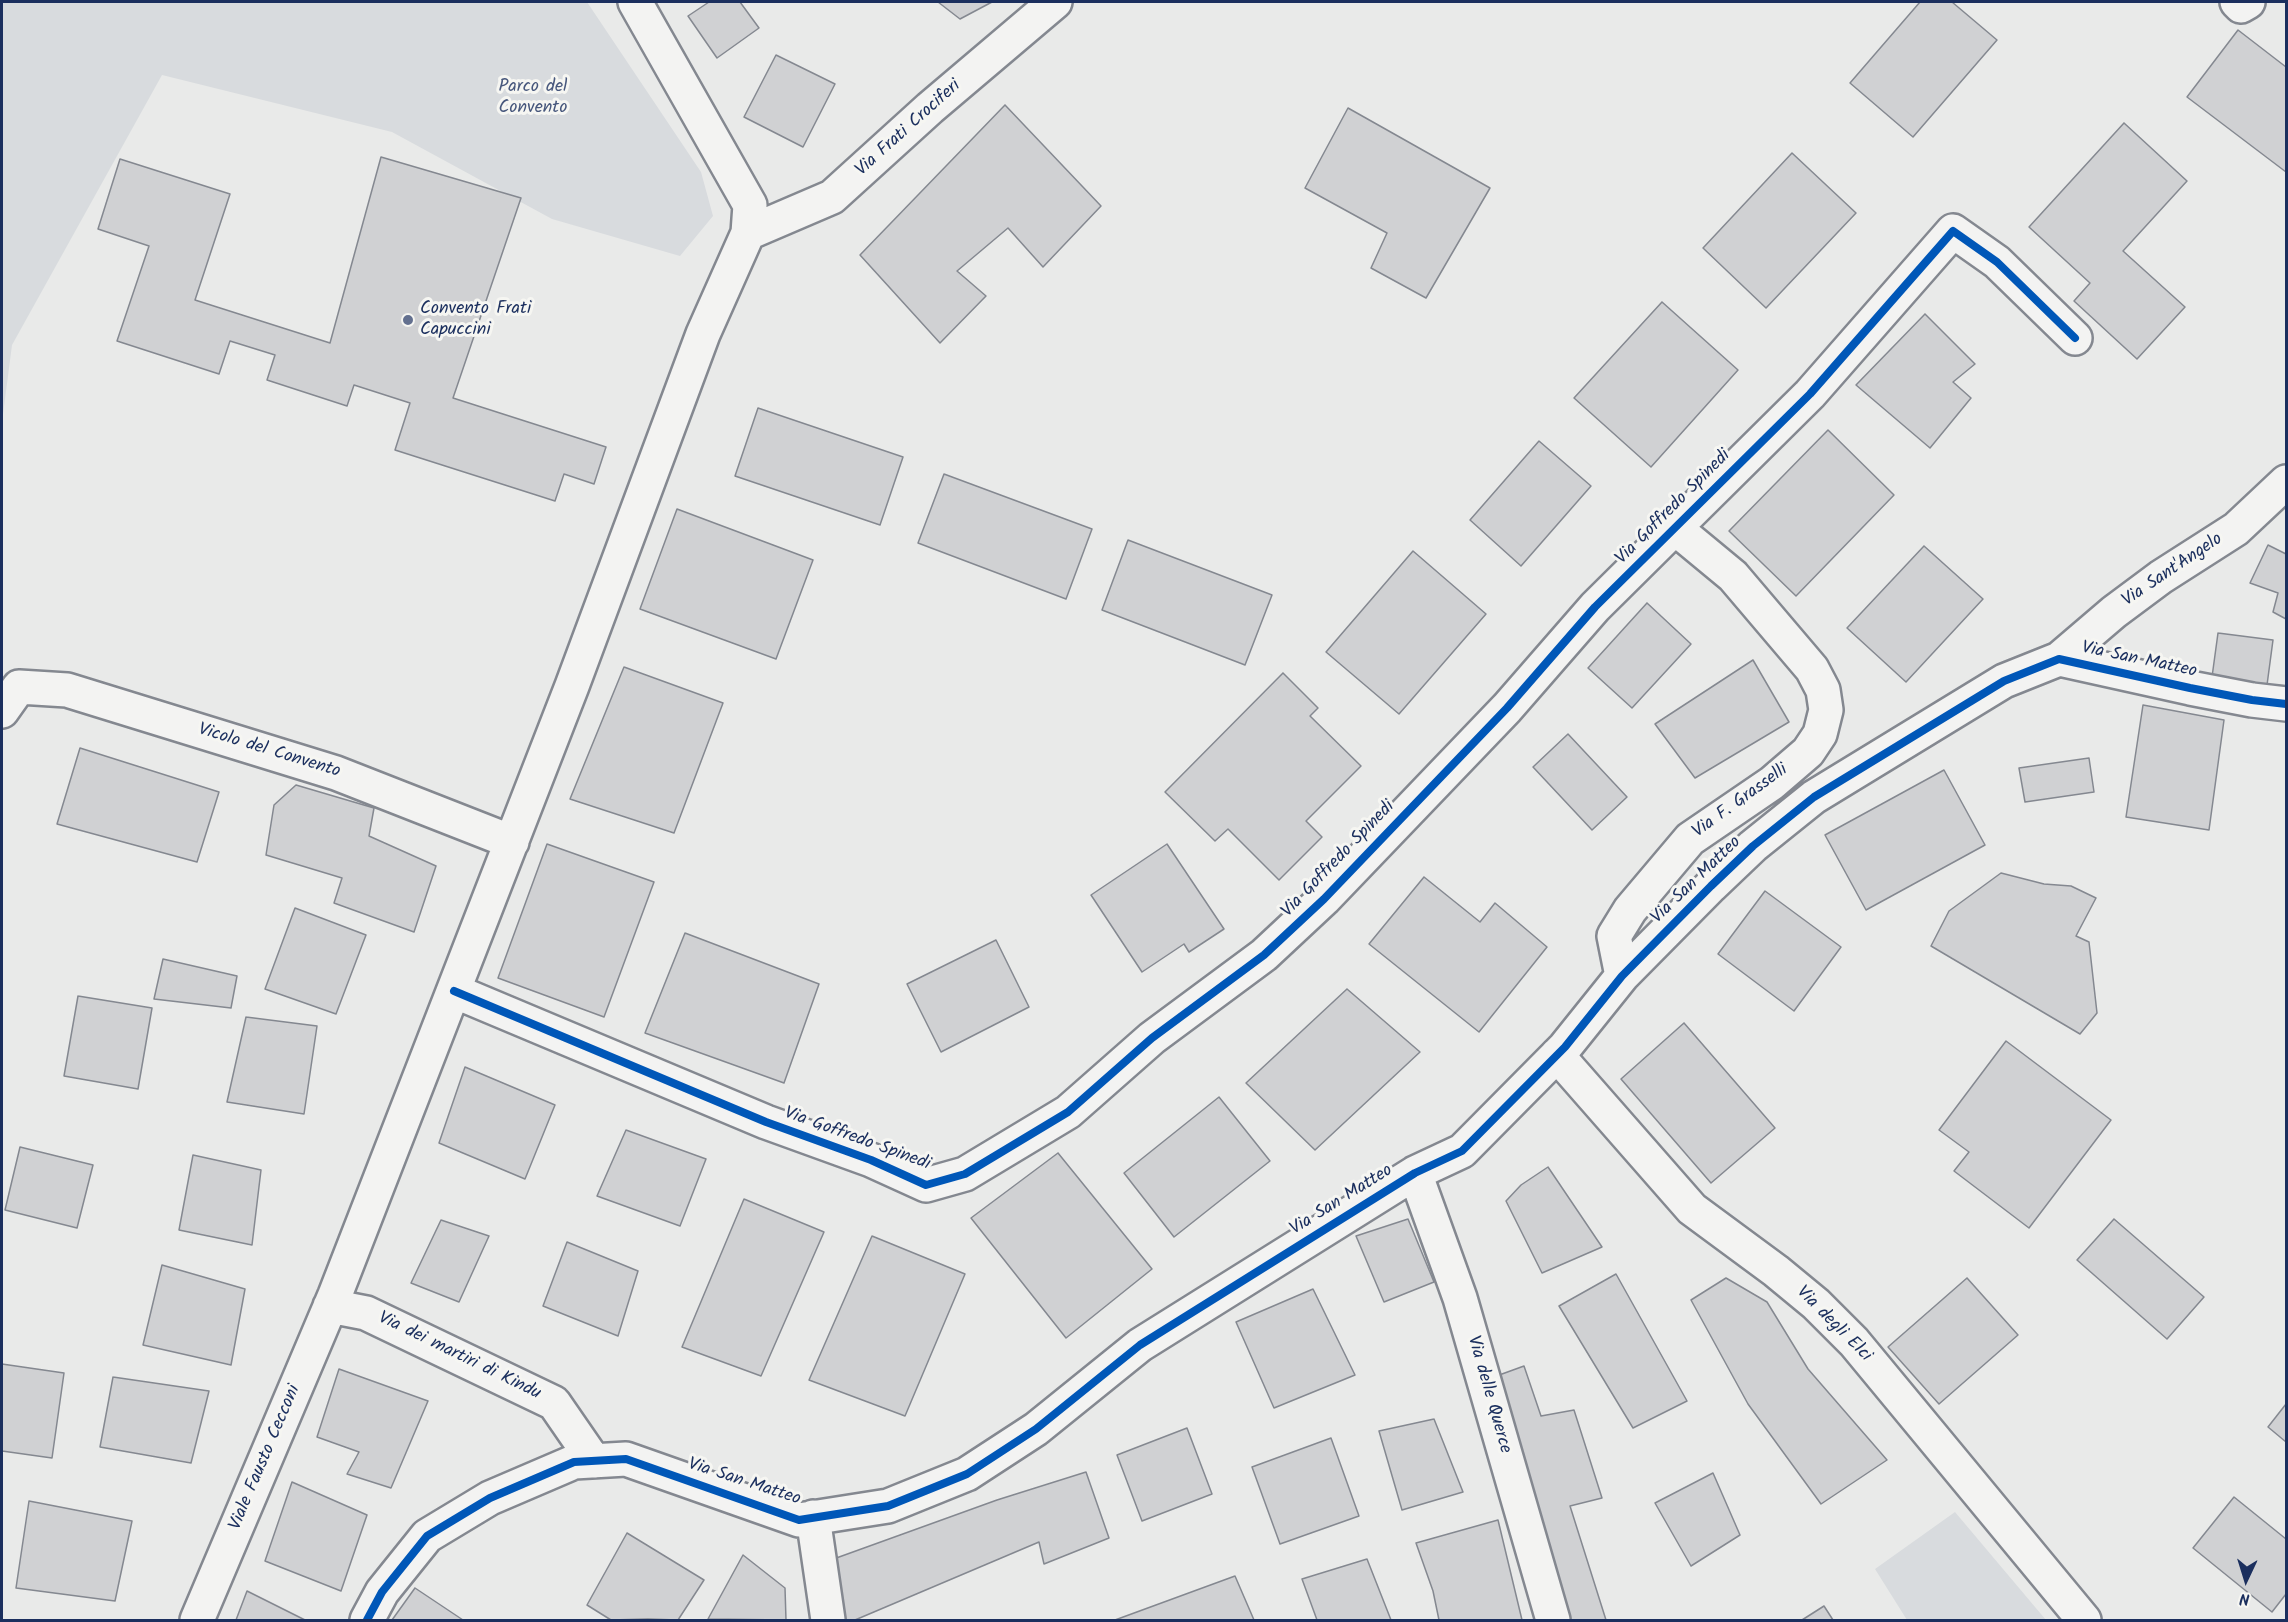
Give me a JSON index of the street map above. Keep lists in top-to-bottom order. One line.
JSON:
{"streets":{"street":["Via Frati Crociferi","Via Goffredo Spinedi","Via Sant'Angelo","Via San Matteo","Vicolo del Convento","Via F. Grasselli","Via degli Elci","Via dei martiri di Kindu","Via delle Querce","Viale Fausto Cecconi"]},"crossings":[["Via Frati Crociferi","Viale Fausto Cecconi"],["Via Goffredo Spinedi","Via F. Grasselli"],["Via Goffredo Spinedi","Viale Fausto Cecconi"],["Via Sant'Angelo","Via San Matteo"],["Via San Matteo","Via F. Grasselli"],["Via San Matteo","Via degli Elci"],["Via San Matteo","Via dei martiri di Kindu"],["Via San Matteo","Via delle Querce"],["Vicolo del Convento","Viale Fausto Cecconi"],["Via dei martiri di Kindu","Viale Fausto Cecconi"]],"parks":["Parco del Convento"],"places":["Convento Frati Capuccini"],"north":"bottom"}
